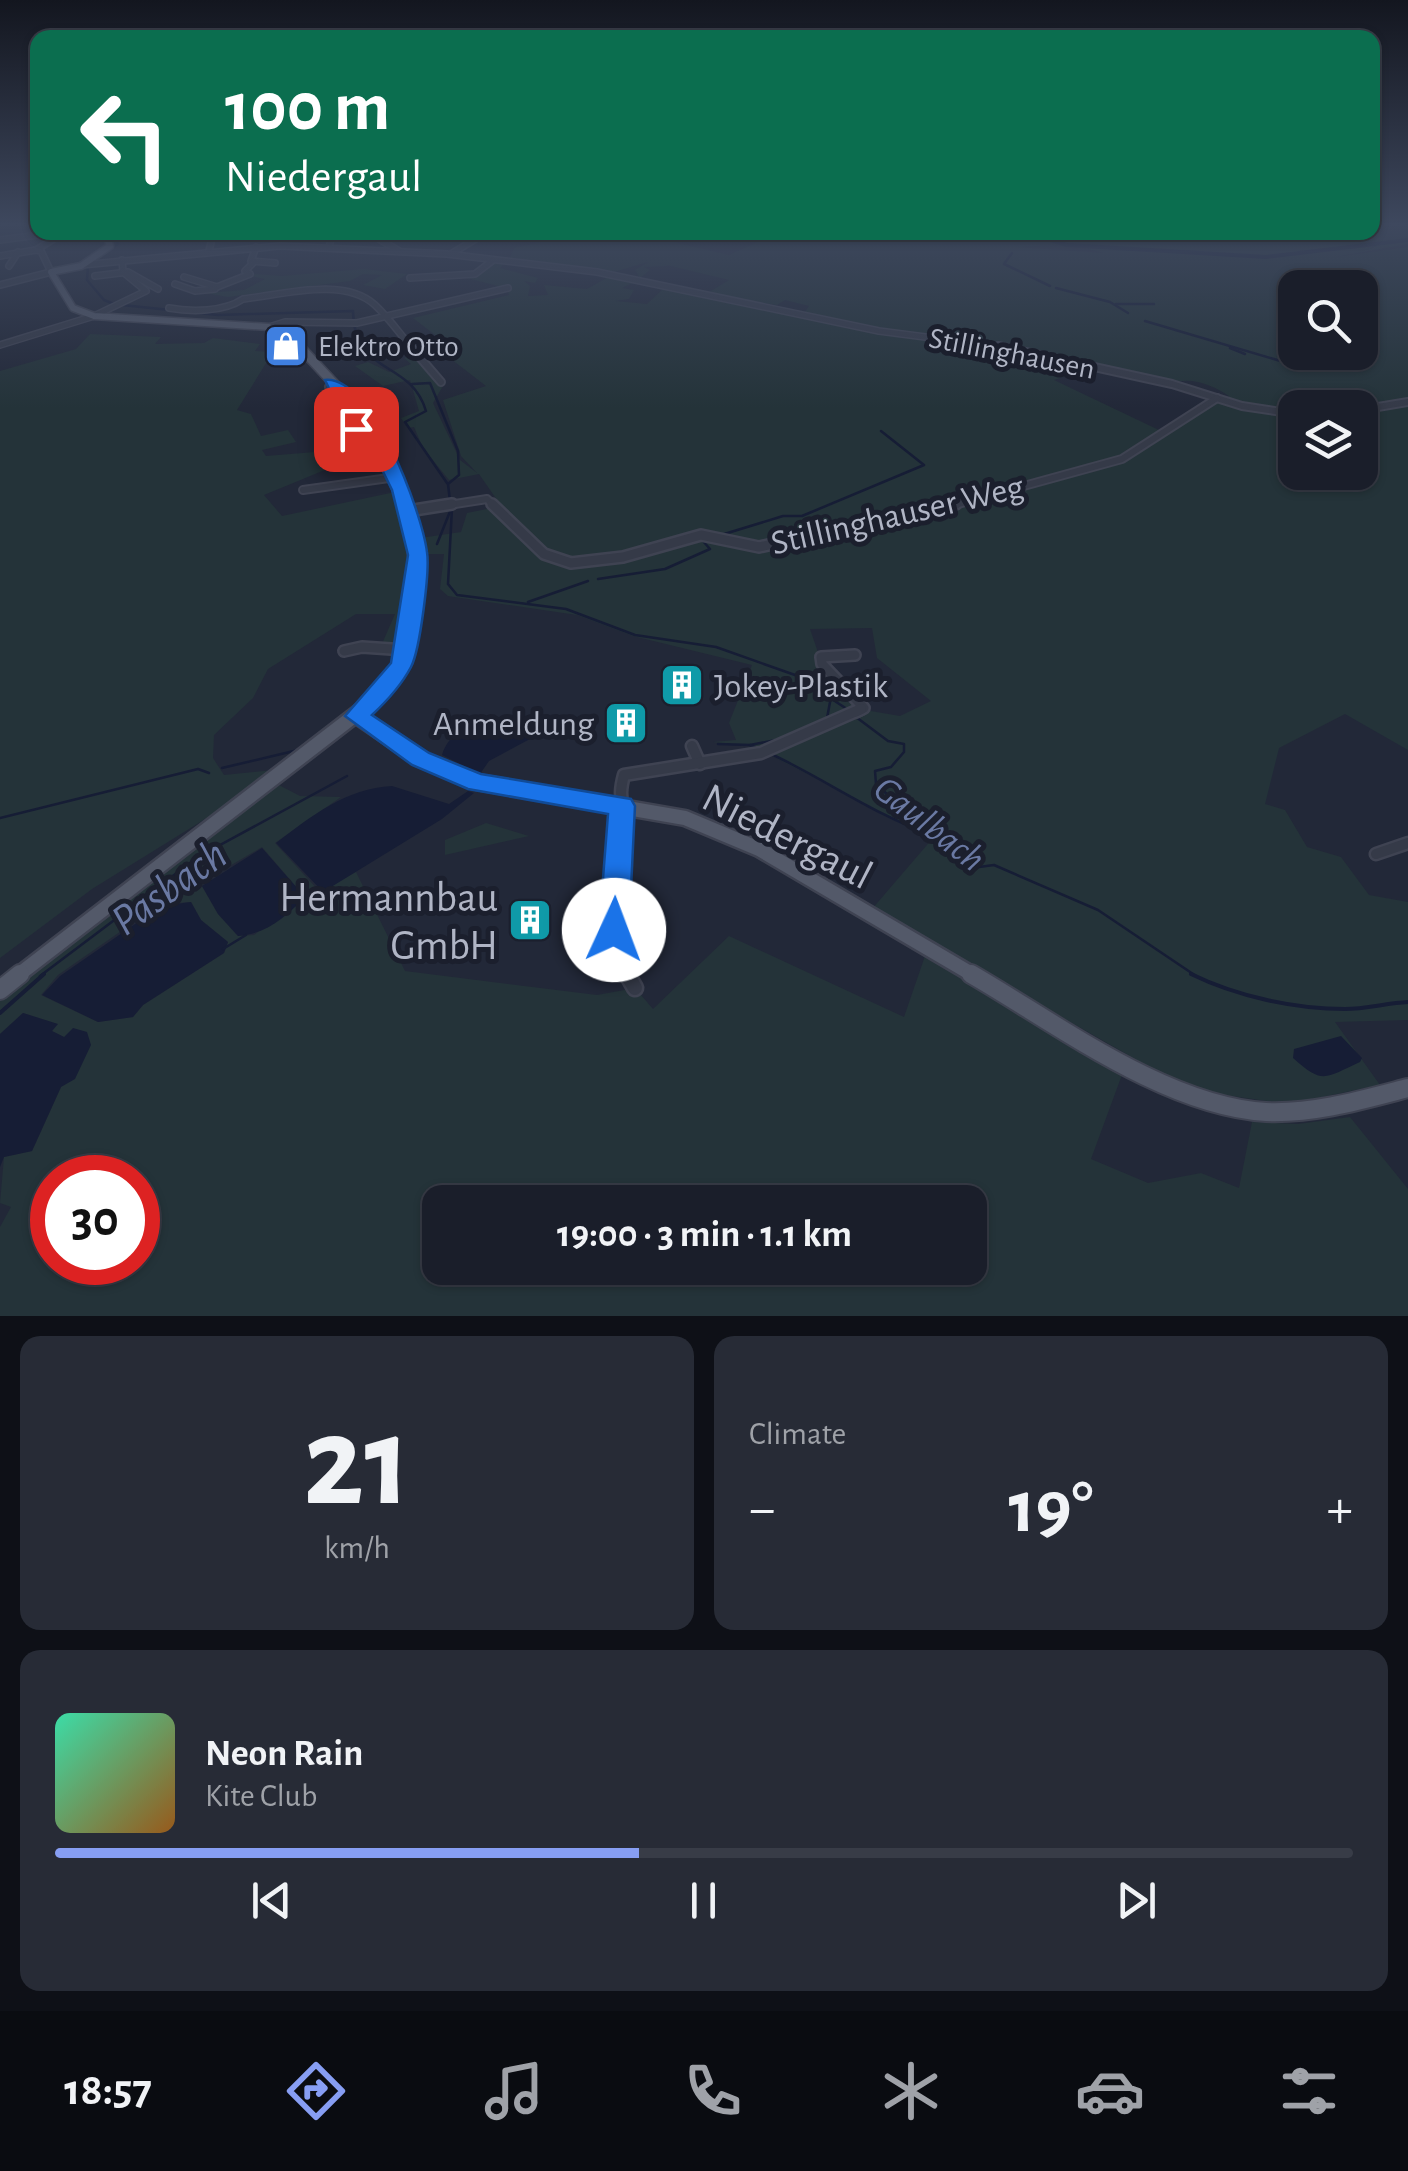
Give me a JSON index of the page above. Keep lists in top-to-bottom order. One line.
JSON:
{"streets":{"main road":["Niedergaul"],"street":["Stillinghausen","Stillinghauser Weg"]},"crossings":[["Stillinghausen","Stillinghauser Weg"]],"water":["Gaulbach","Pasbach"],"places":{"shop":["Elektro Otto"],"building":["Jokey-Plastik","Anmeldung","Hermannbau GmbH"]},"page":{"turn":["100 m","Niedergaul"],"limit":"30","trip":"19:00 · 3 min · 1.1 km","tile":[["21","km/h"],"Climate"],"heat":["−","19°","+"],"song":["Neon Rain","Kite Club"],"tabs":"18:57"}}
